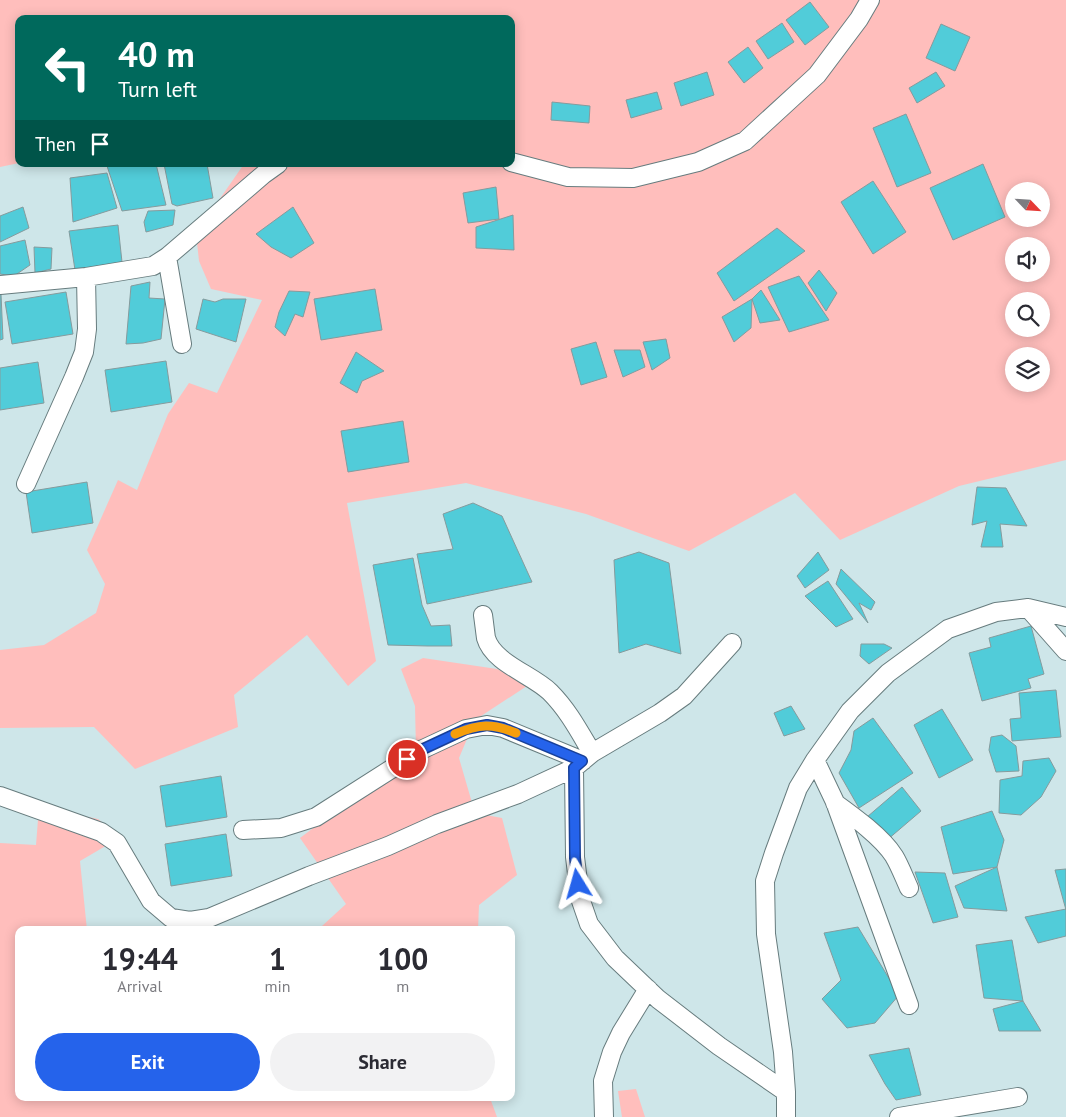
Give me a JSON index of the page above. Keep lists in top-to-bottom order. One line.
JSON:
{"north":"bottom right","page":{"turn":["40 m","Turn left"],"then":"Then","eta":["19:44","Arrival","1","min","100","m"],"buttons":["Exit","Share"]}}
